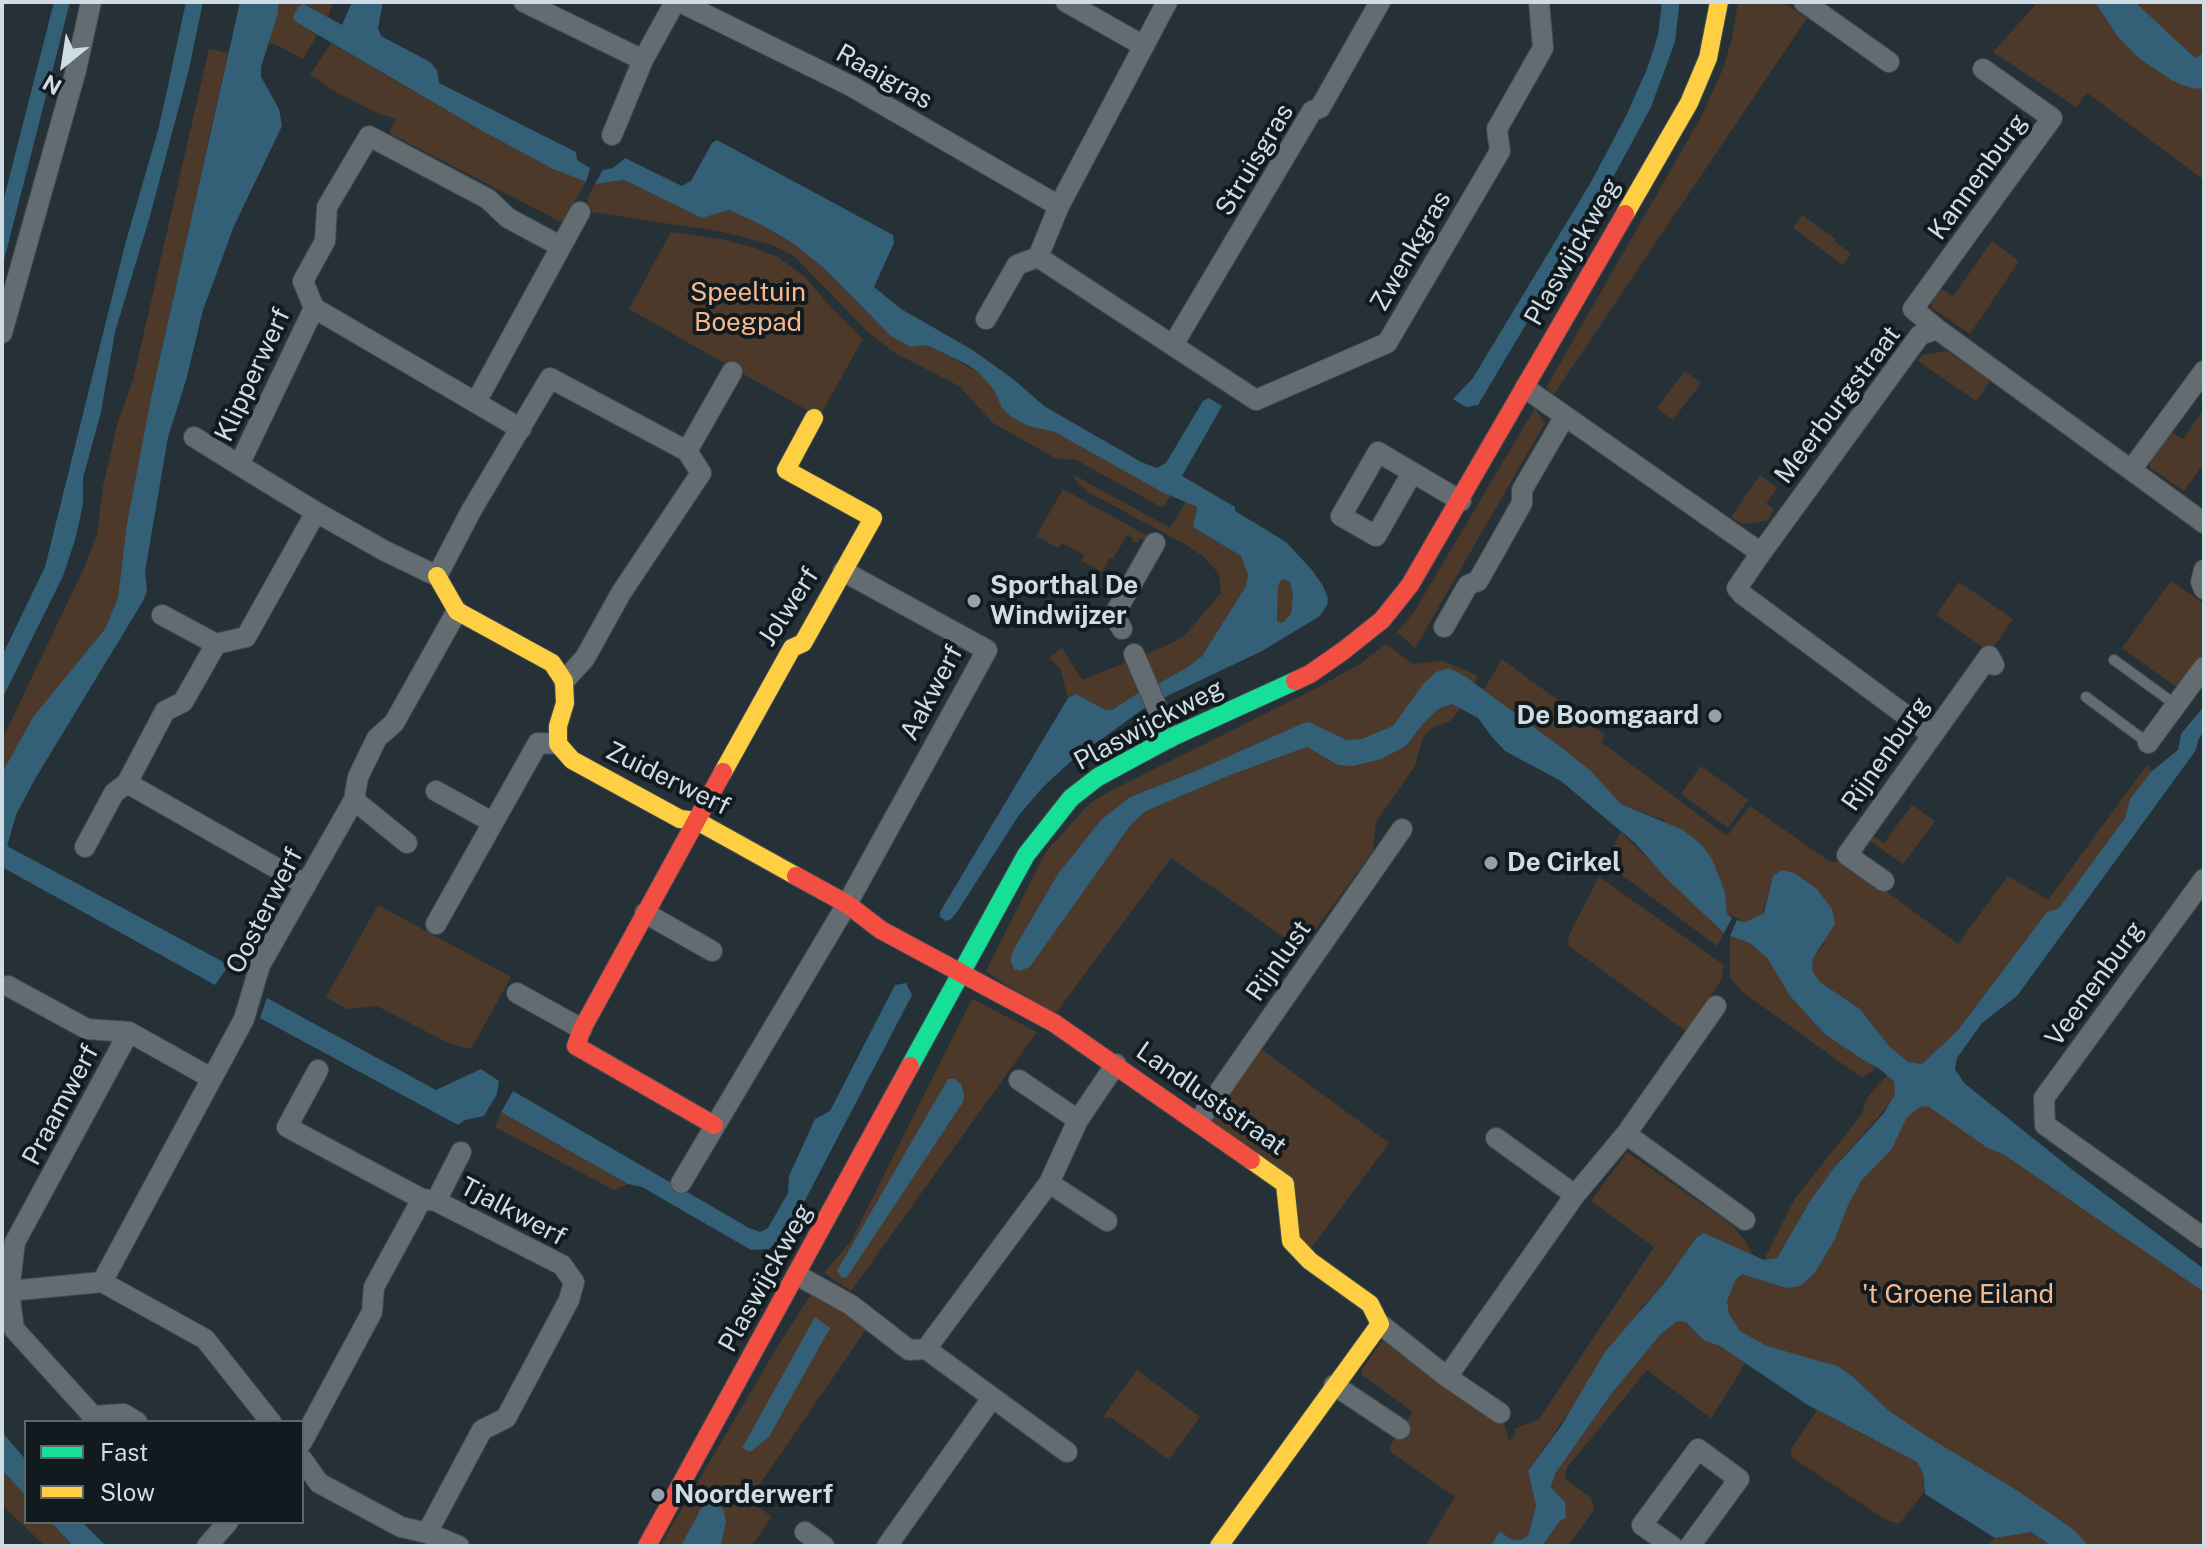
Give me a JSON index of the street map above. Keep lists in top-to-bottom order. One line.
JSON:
{"streets":{"street":["Raaigras","Struisgras","Kannenburg","Zwenkgras","Plaswijckweg","Klipperwerf","Meerburgstraat","Jolwerf","Aakwerf","Rijnenburg","Zuiderwerf","Oosterwerf","Rijnlust","Veenenburg","Landluststraat","Praamwerf","Tjalkwerf"]},"crossings":[["Struisgras","Zwenkgras"],["Kannenburg","Meerburgstraat"],["Plaswijckweg","Zuiderwerf"],["Plaswijckweg","Landluststraat"],["Meerburgstraat","Rijnenburg"],["Jolwerf","Aakwerf"],["Jolwerf","Zuiderwerf"],["Aakwerf","Zuiderwerf"],["Zuiderwerf","Landluststraat"],["Oosterwerf","Praamwerf"],["Rijnlust","Landluststraat"]],"parks":["Speeltuin Boegpad","'t Groene Eiland"],"places":["Sporthal De Windwijzer","De Boomgaard","De Cirkel","Noorderwerf"],"legend":["Fast","Slow"],"north":"bottom left"}
